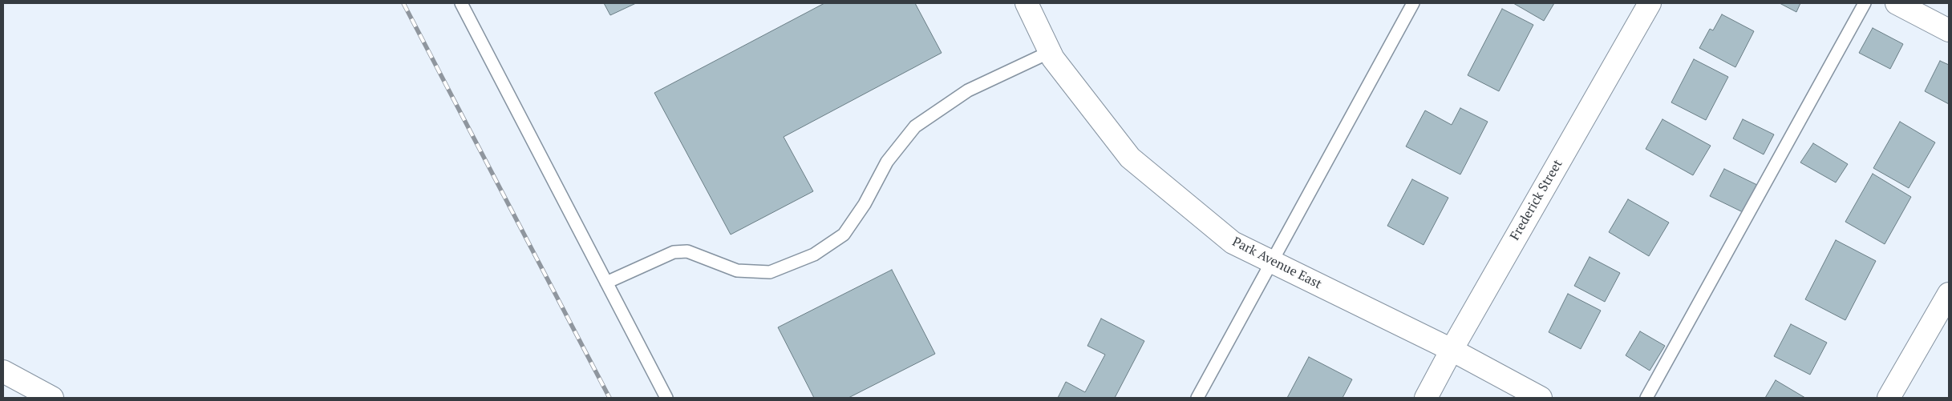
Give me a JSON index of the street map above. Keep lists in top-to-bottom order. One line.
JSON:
{"streets":{"street":["Frederick Street","Park Avenue East"]},"crossings":[["Frederick Street","Park Avenue East"]]}
